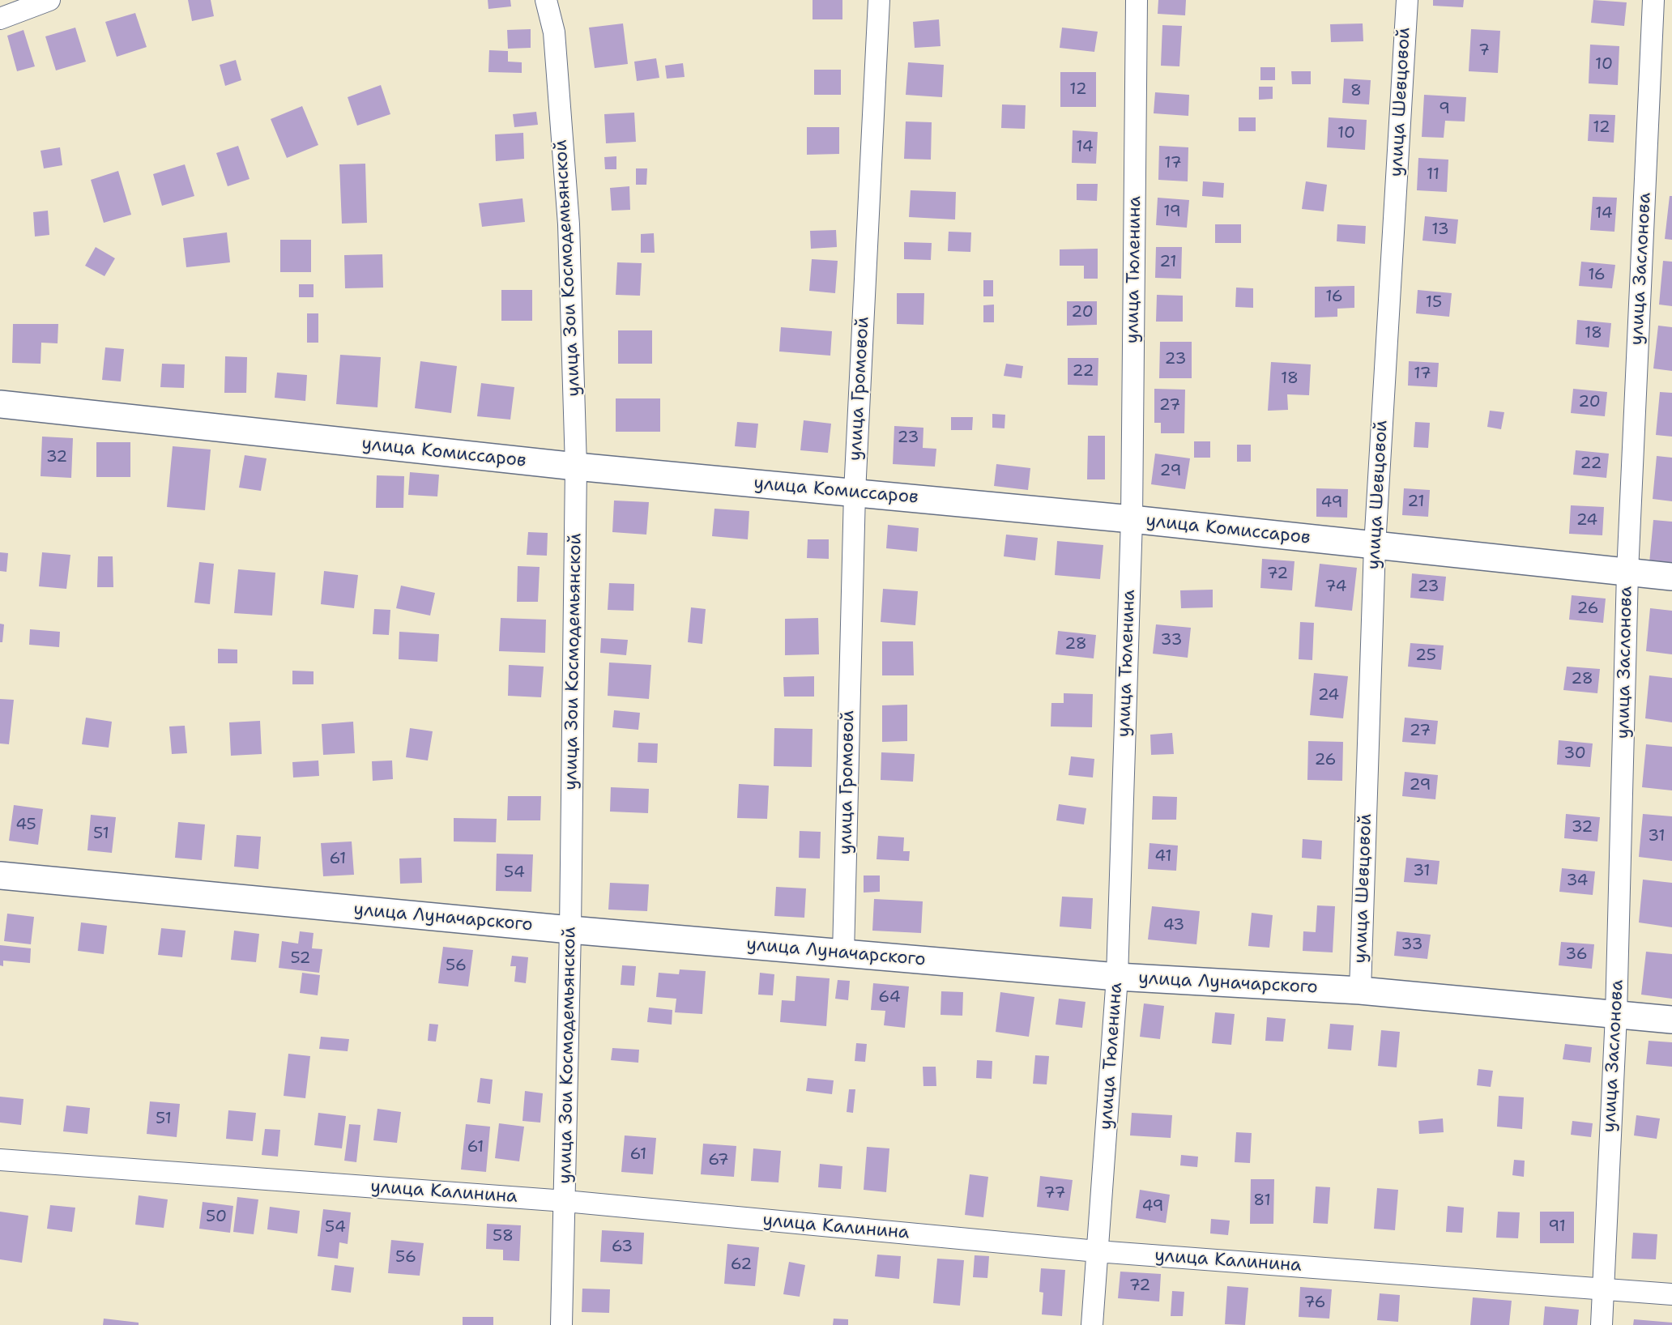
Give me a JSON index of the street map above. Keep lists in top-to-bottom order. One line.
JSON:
{"streets":{"main road":["улица Комиссаров","улица Луначарского"],"street":["улица Шевцовой","улица Зои Космодемьянской","улица Заслонова","улица Тюленина","улица Громовой","улица Калинина"]},"crossings":[["улица Шевцовой","улица Комиссаров"],["улица Шевцовой","улица Луначарского"],["улица Зои Космодемьянской","улица Комиссаров"],["улица Зои Космодемьянской","улица Луначарского"],["улица Зои Космодемьянской","улица Калинина"],["улица Заслонова","улица Комиссаров"],["улица Заслонова","улица Луначарского"],["улица Заслонова","улица Калинина"],["улица Тюленина","улица Комиссаров"],["улица Тюленина","улица Луначарского"],["улица Тюленина","улица Калинина"],["улица Громовой","улица Комиссаров"],["улица Громовой","улица Луначарского"]],"house_numbers":["7","10","12","8","9","12","10","14","17","11","19","14","13","21","16","16","15","20","18","23","22","17","18","20","27","23","32","22","29","21","49","24","72","74","23","26","33","28","25","28","24","27","30","26","29","45","32","51","31","41","61","31","54","34","43","33","36","52","56","64","51","61","61","67","77","81","49","50","91","54","58","63","56","62","72","76"]}
